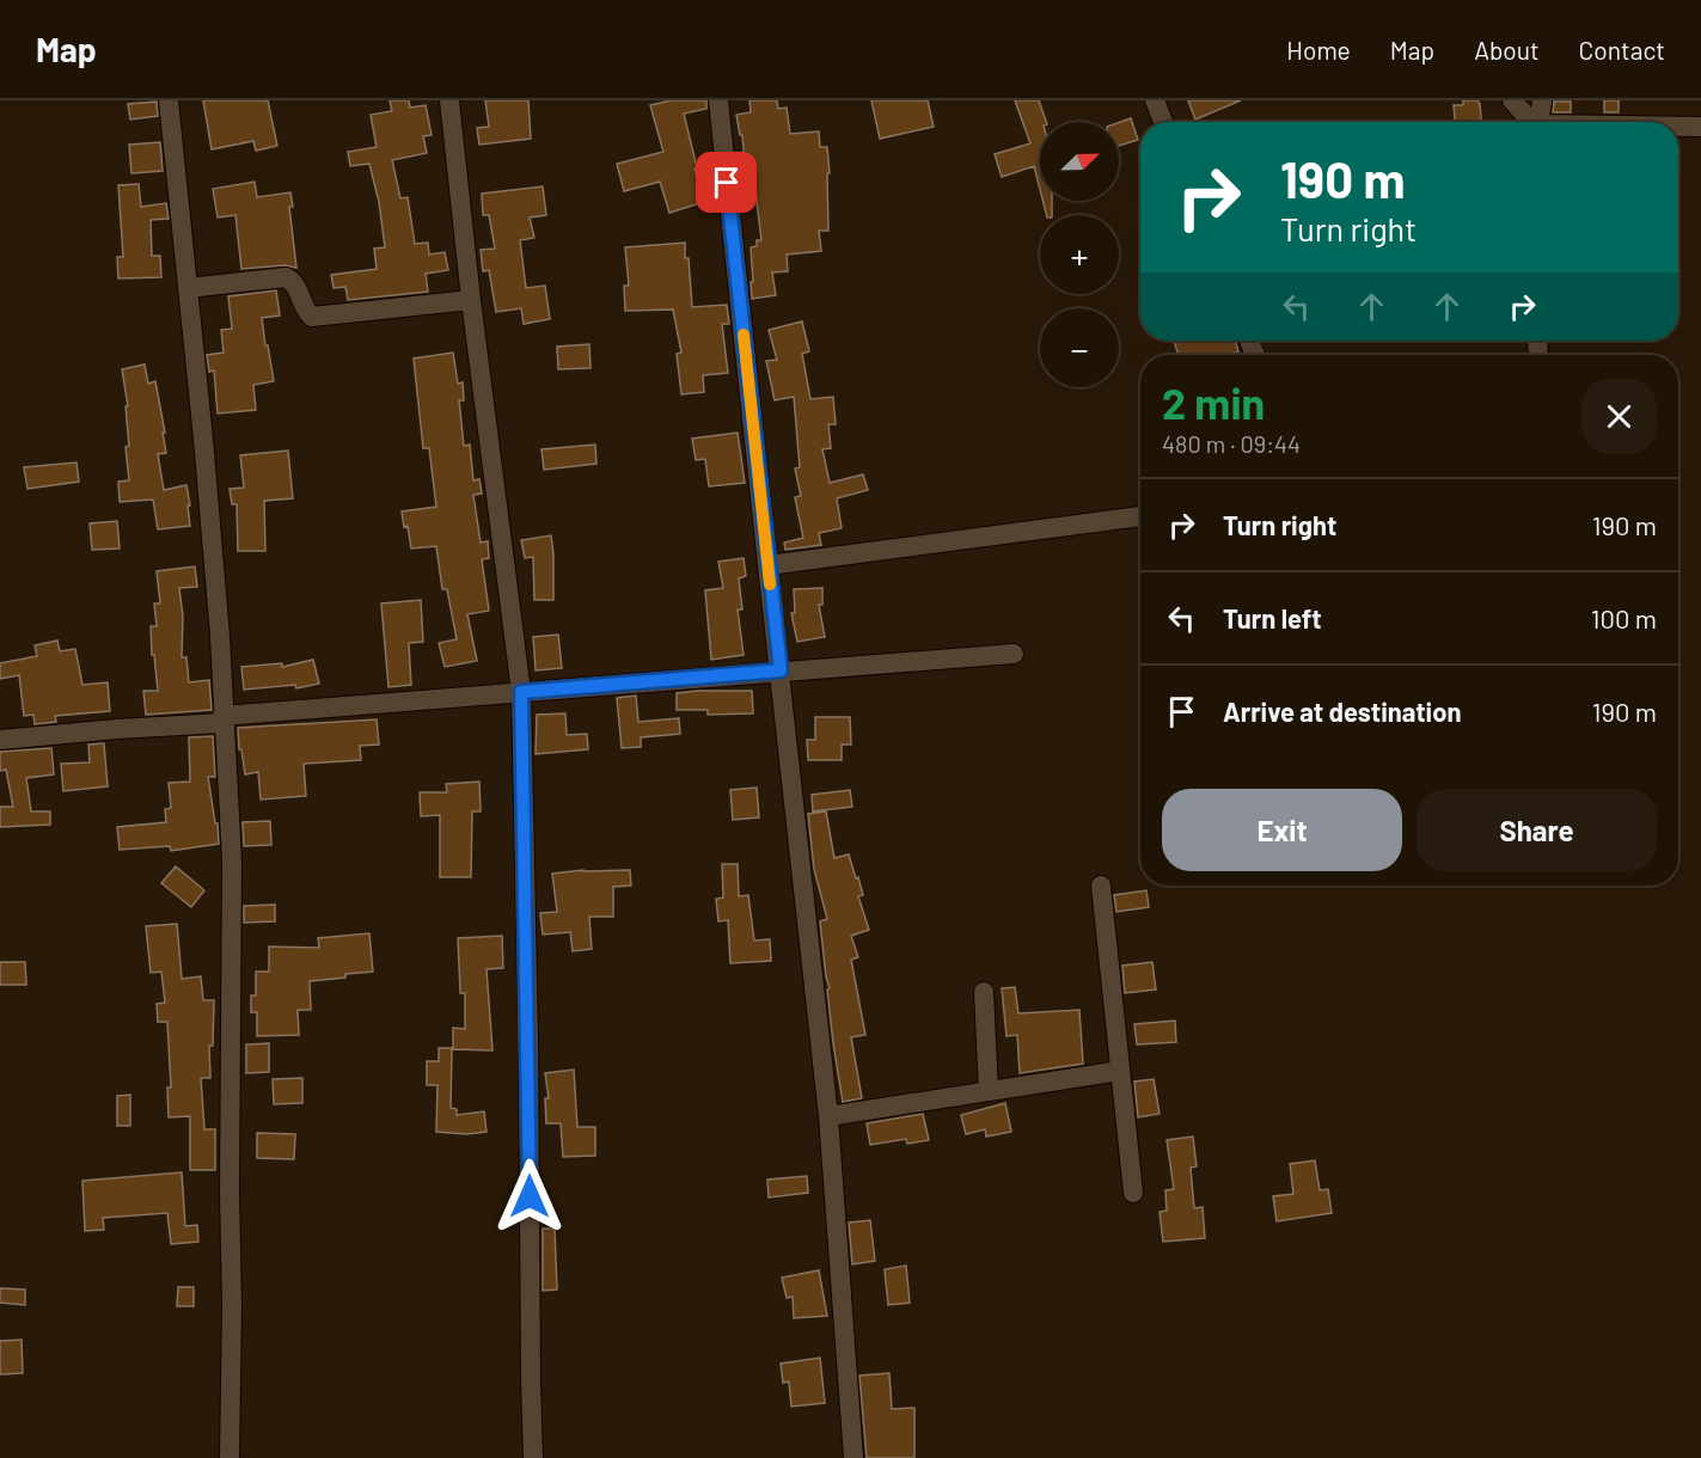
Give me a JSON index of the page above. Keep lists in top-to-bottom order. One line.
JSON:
{"north":"top right","page":{"header":"Map","nav":["Home","Map","About","Contact"],"map_buttons":["+","−"],"turn":["190 m","Turn right"],"heading":["2 min","480 m · 09:44"],"list":[{"name":"Turn right","value":"190 m"},{"name":"Turn left","value":"100 m"},{"name":"Arrive at destination","value":"190 m"}],"buttons":["Exit","Share"]}}
